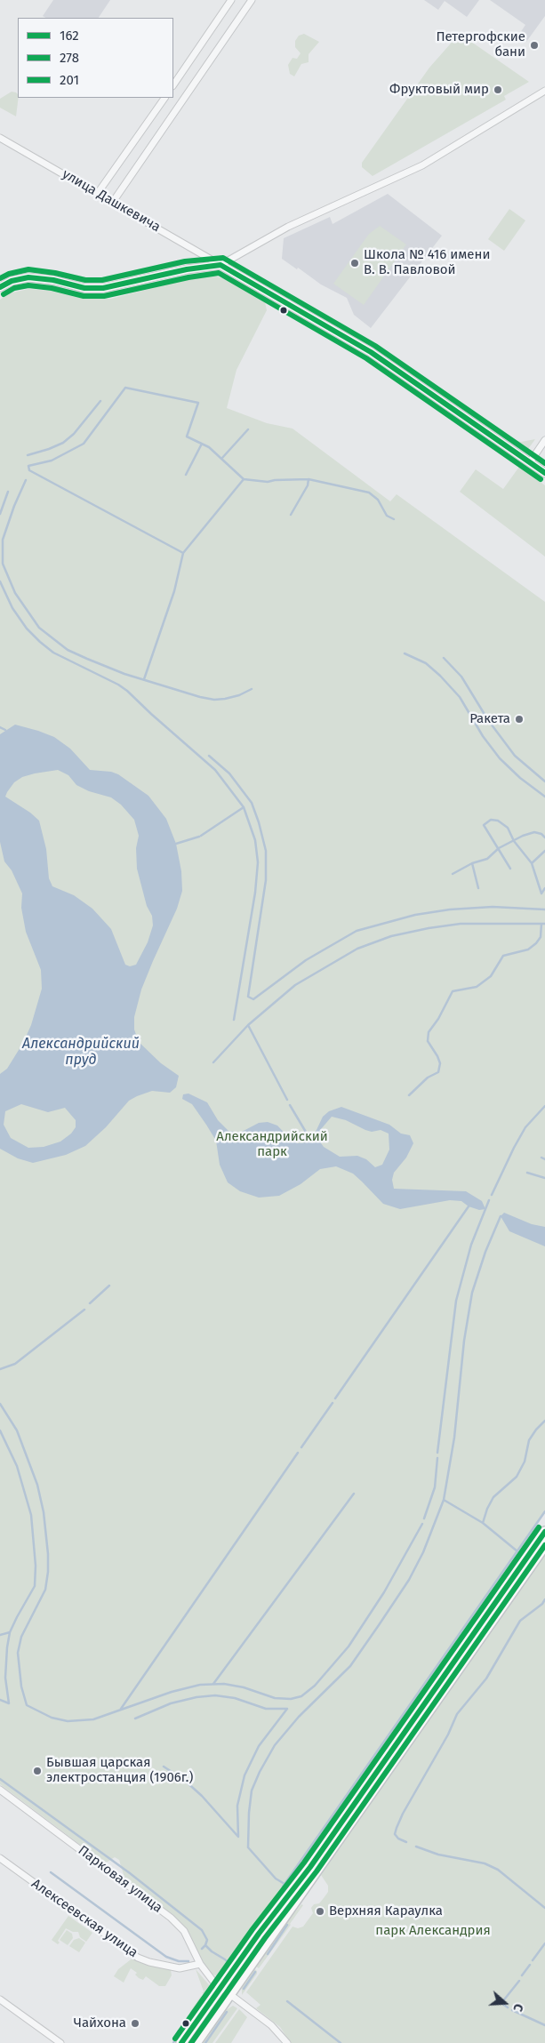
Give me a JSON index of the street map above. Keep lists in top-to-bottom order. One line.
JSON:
{"streets":{"street":["улица Дашкевича","Парковая улица","Алексеевская улица"]},"crossings":[["Парковая улица","Алексеевская улица"]],"water":["Александрийский пруд"],"parks":["Александрийский парк","парк Александрия"],"places":["Петергофские бани","Фруктовый мир","Школа № 416 имени В. В. Павловой","Ракета","Бывшая царская электростанция (1906г.)","Верхняя Караулка","Чайхона"],"lines":["transit line 201","transit line 162","transit line 278"],"legend":["162","278","201"],"north":"right"}
